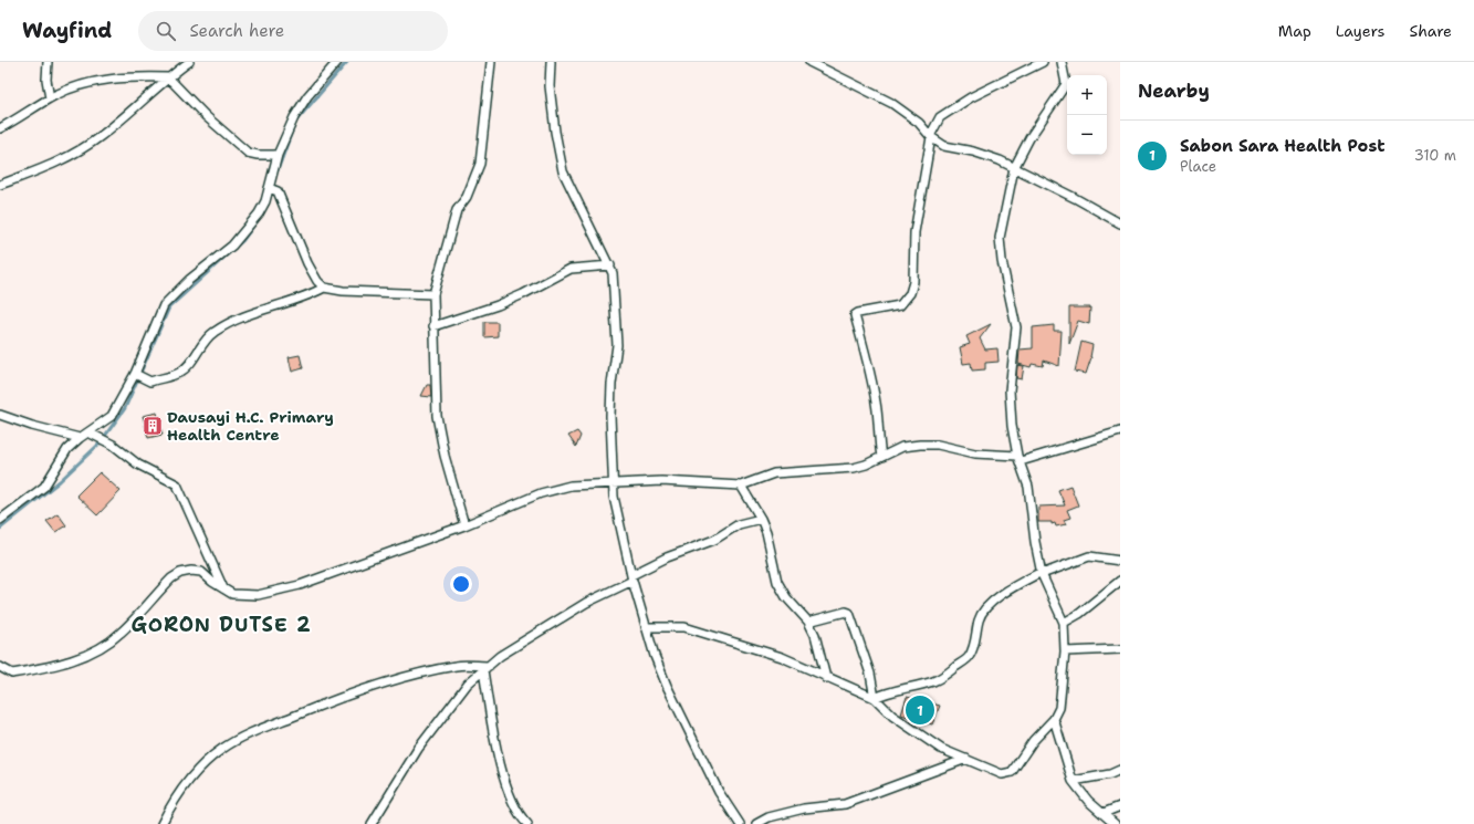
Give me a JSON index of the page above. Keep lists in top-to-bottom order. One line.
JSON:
{"districts":["GORON DUTSE 2"],"places":{"building":["Dausayi H.C. Primary Health Centre"]},"page":{"header":"Wayfind","search":"Search here","nav":["Map","Layers","Share"],"heading":"Nearby","map_buttons":["+","−"],"list":[{"mark":"1","name":"Sabon Sara Health Post","note":"Place","value":"310 m"}],"pins":"1"}}
